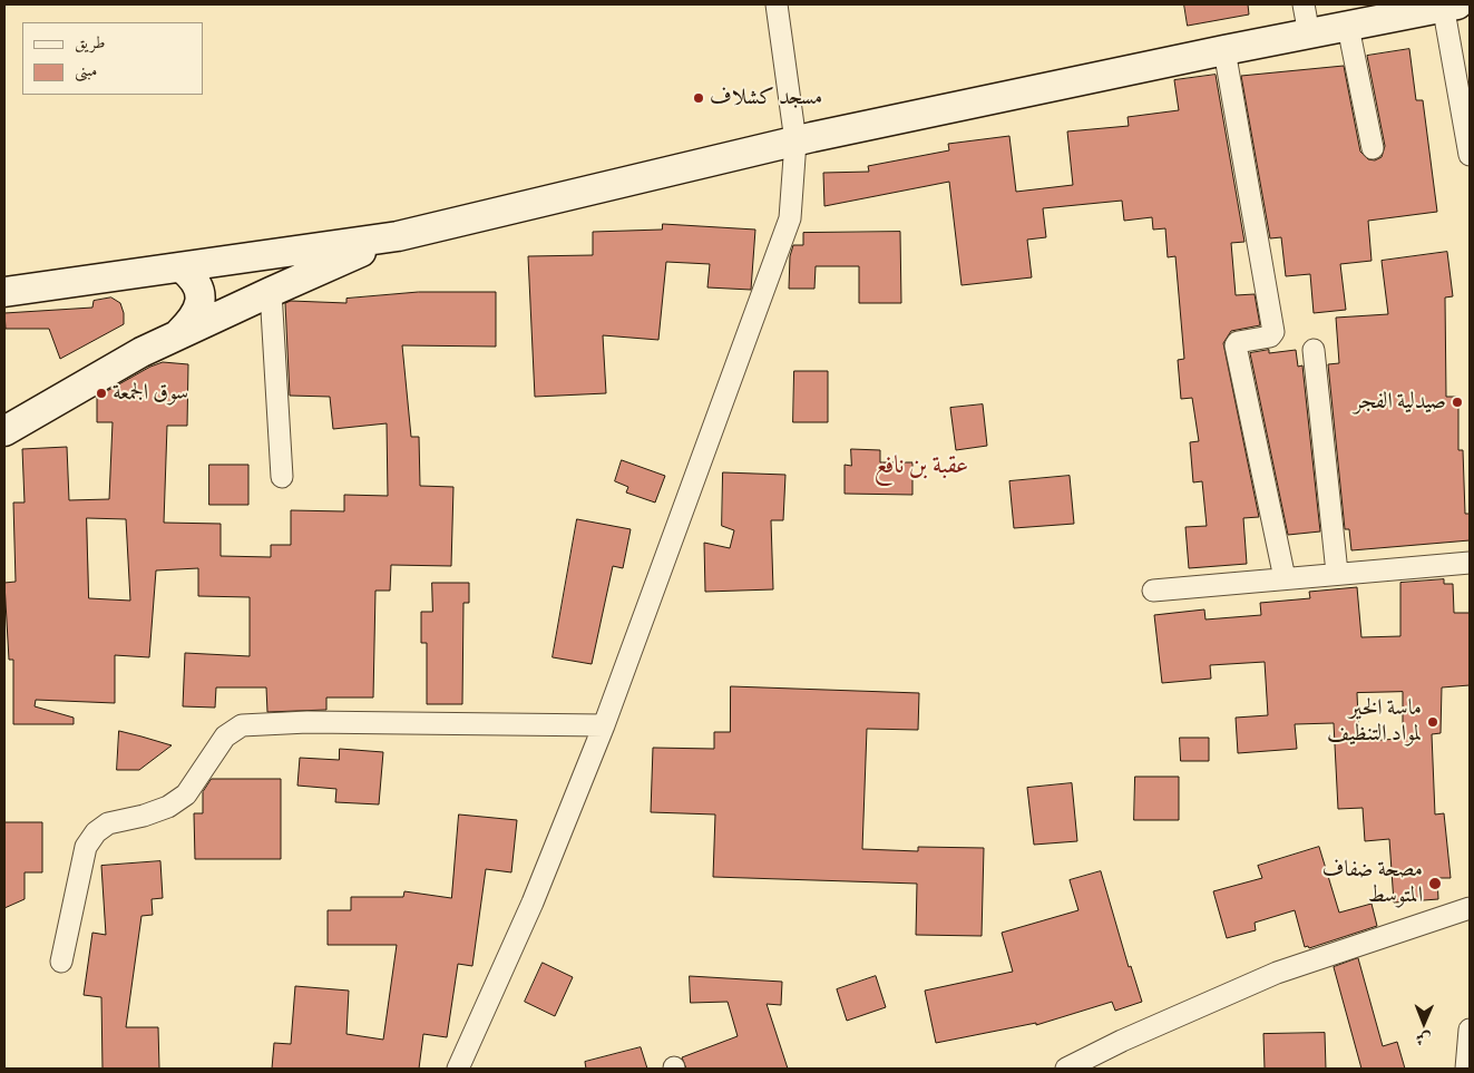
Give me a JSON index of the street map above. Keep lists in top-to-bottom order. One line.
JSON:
{"districts":["عقبة بن نافع"],"places":["مسجد كشلاف","سوق الجمعة","صيدلية الفجر","ماسة الخير لمواد التنظيف","مصحة ضفاف المتوسط"],"legend":["طريق","مبنى"],"north":"bottom"}
